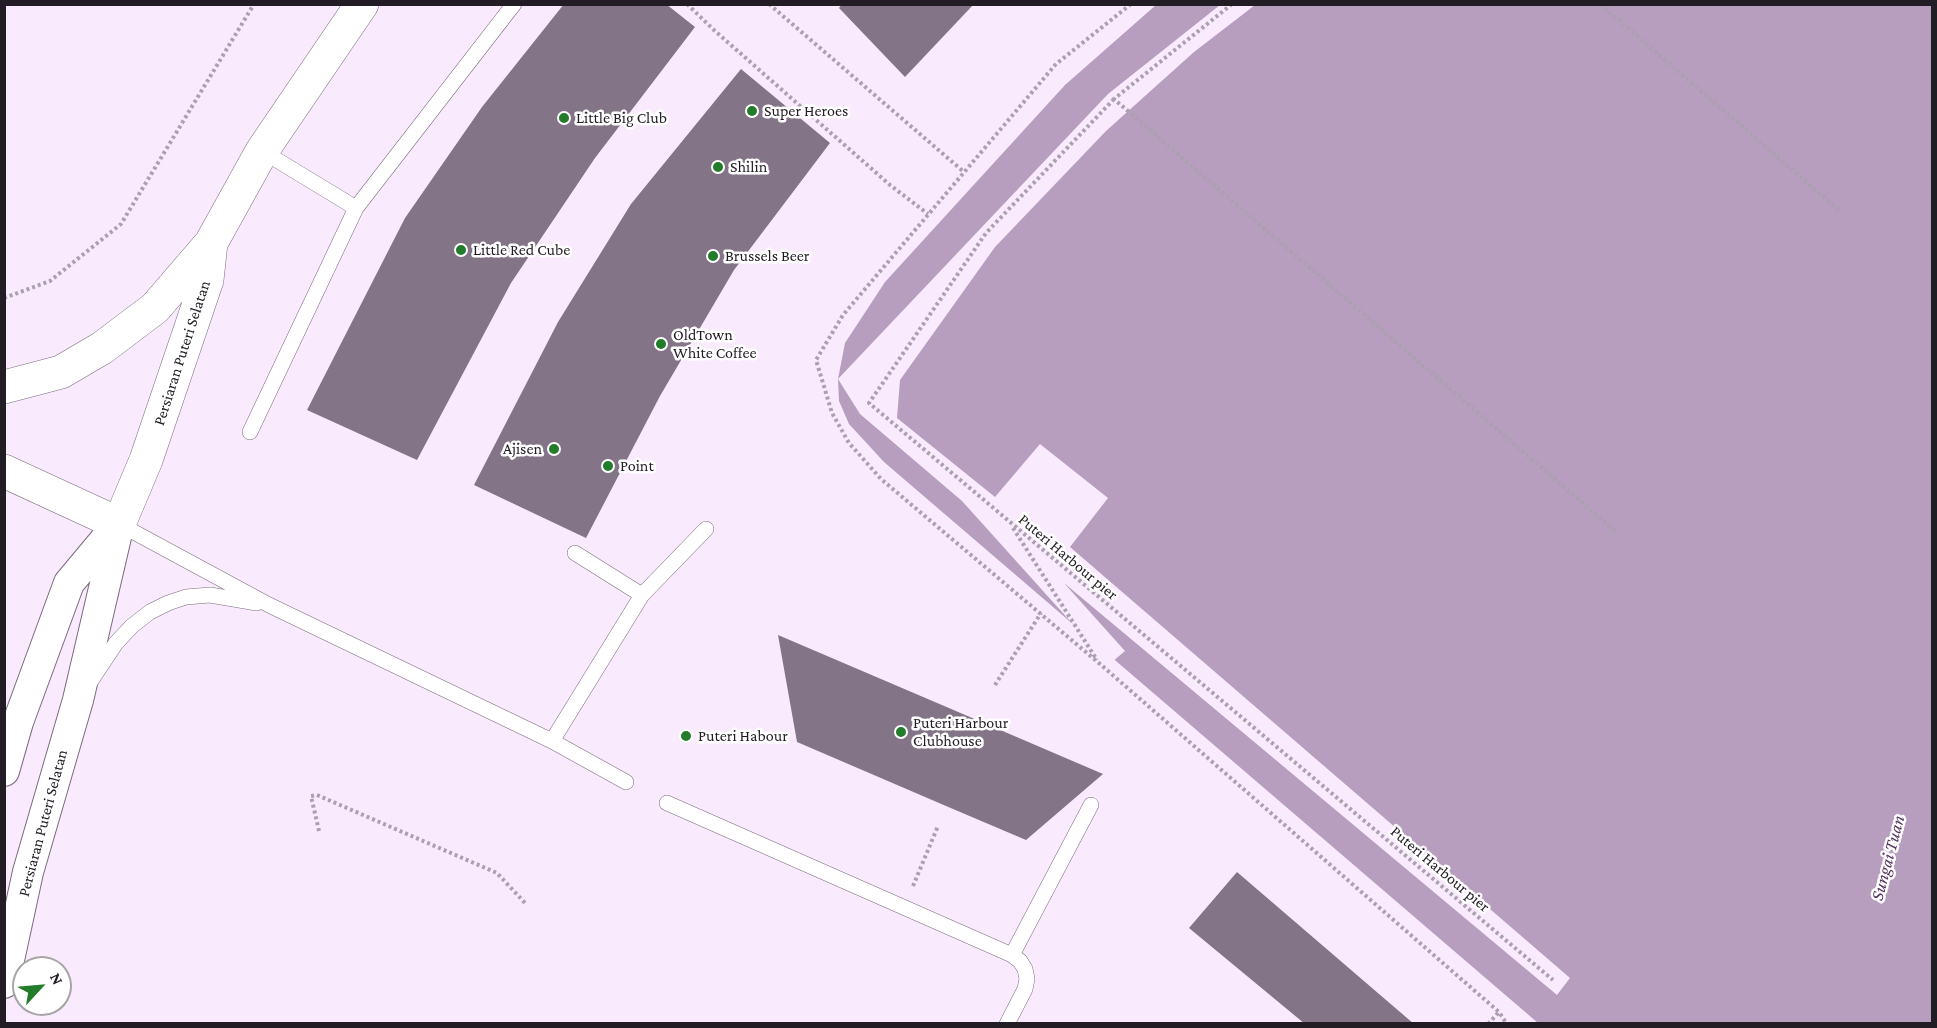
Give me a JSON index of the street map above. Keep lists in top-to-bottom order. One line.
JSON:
{"streets":{"street":["Persiaran Puteri Selatan"],"path":["Puteri Harbour pier"]},"water":["Sungai Tuan"],"places":["Super Heroes","Little Big Club","Shilin","Little Red Cube","Brussels Beer","OldTown White Coffee","Ajisen","Point","Puteri Harbour Clubhouse","Puteri Habour"],"north":"top right"}
